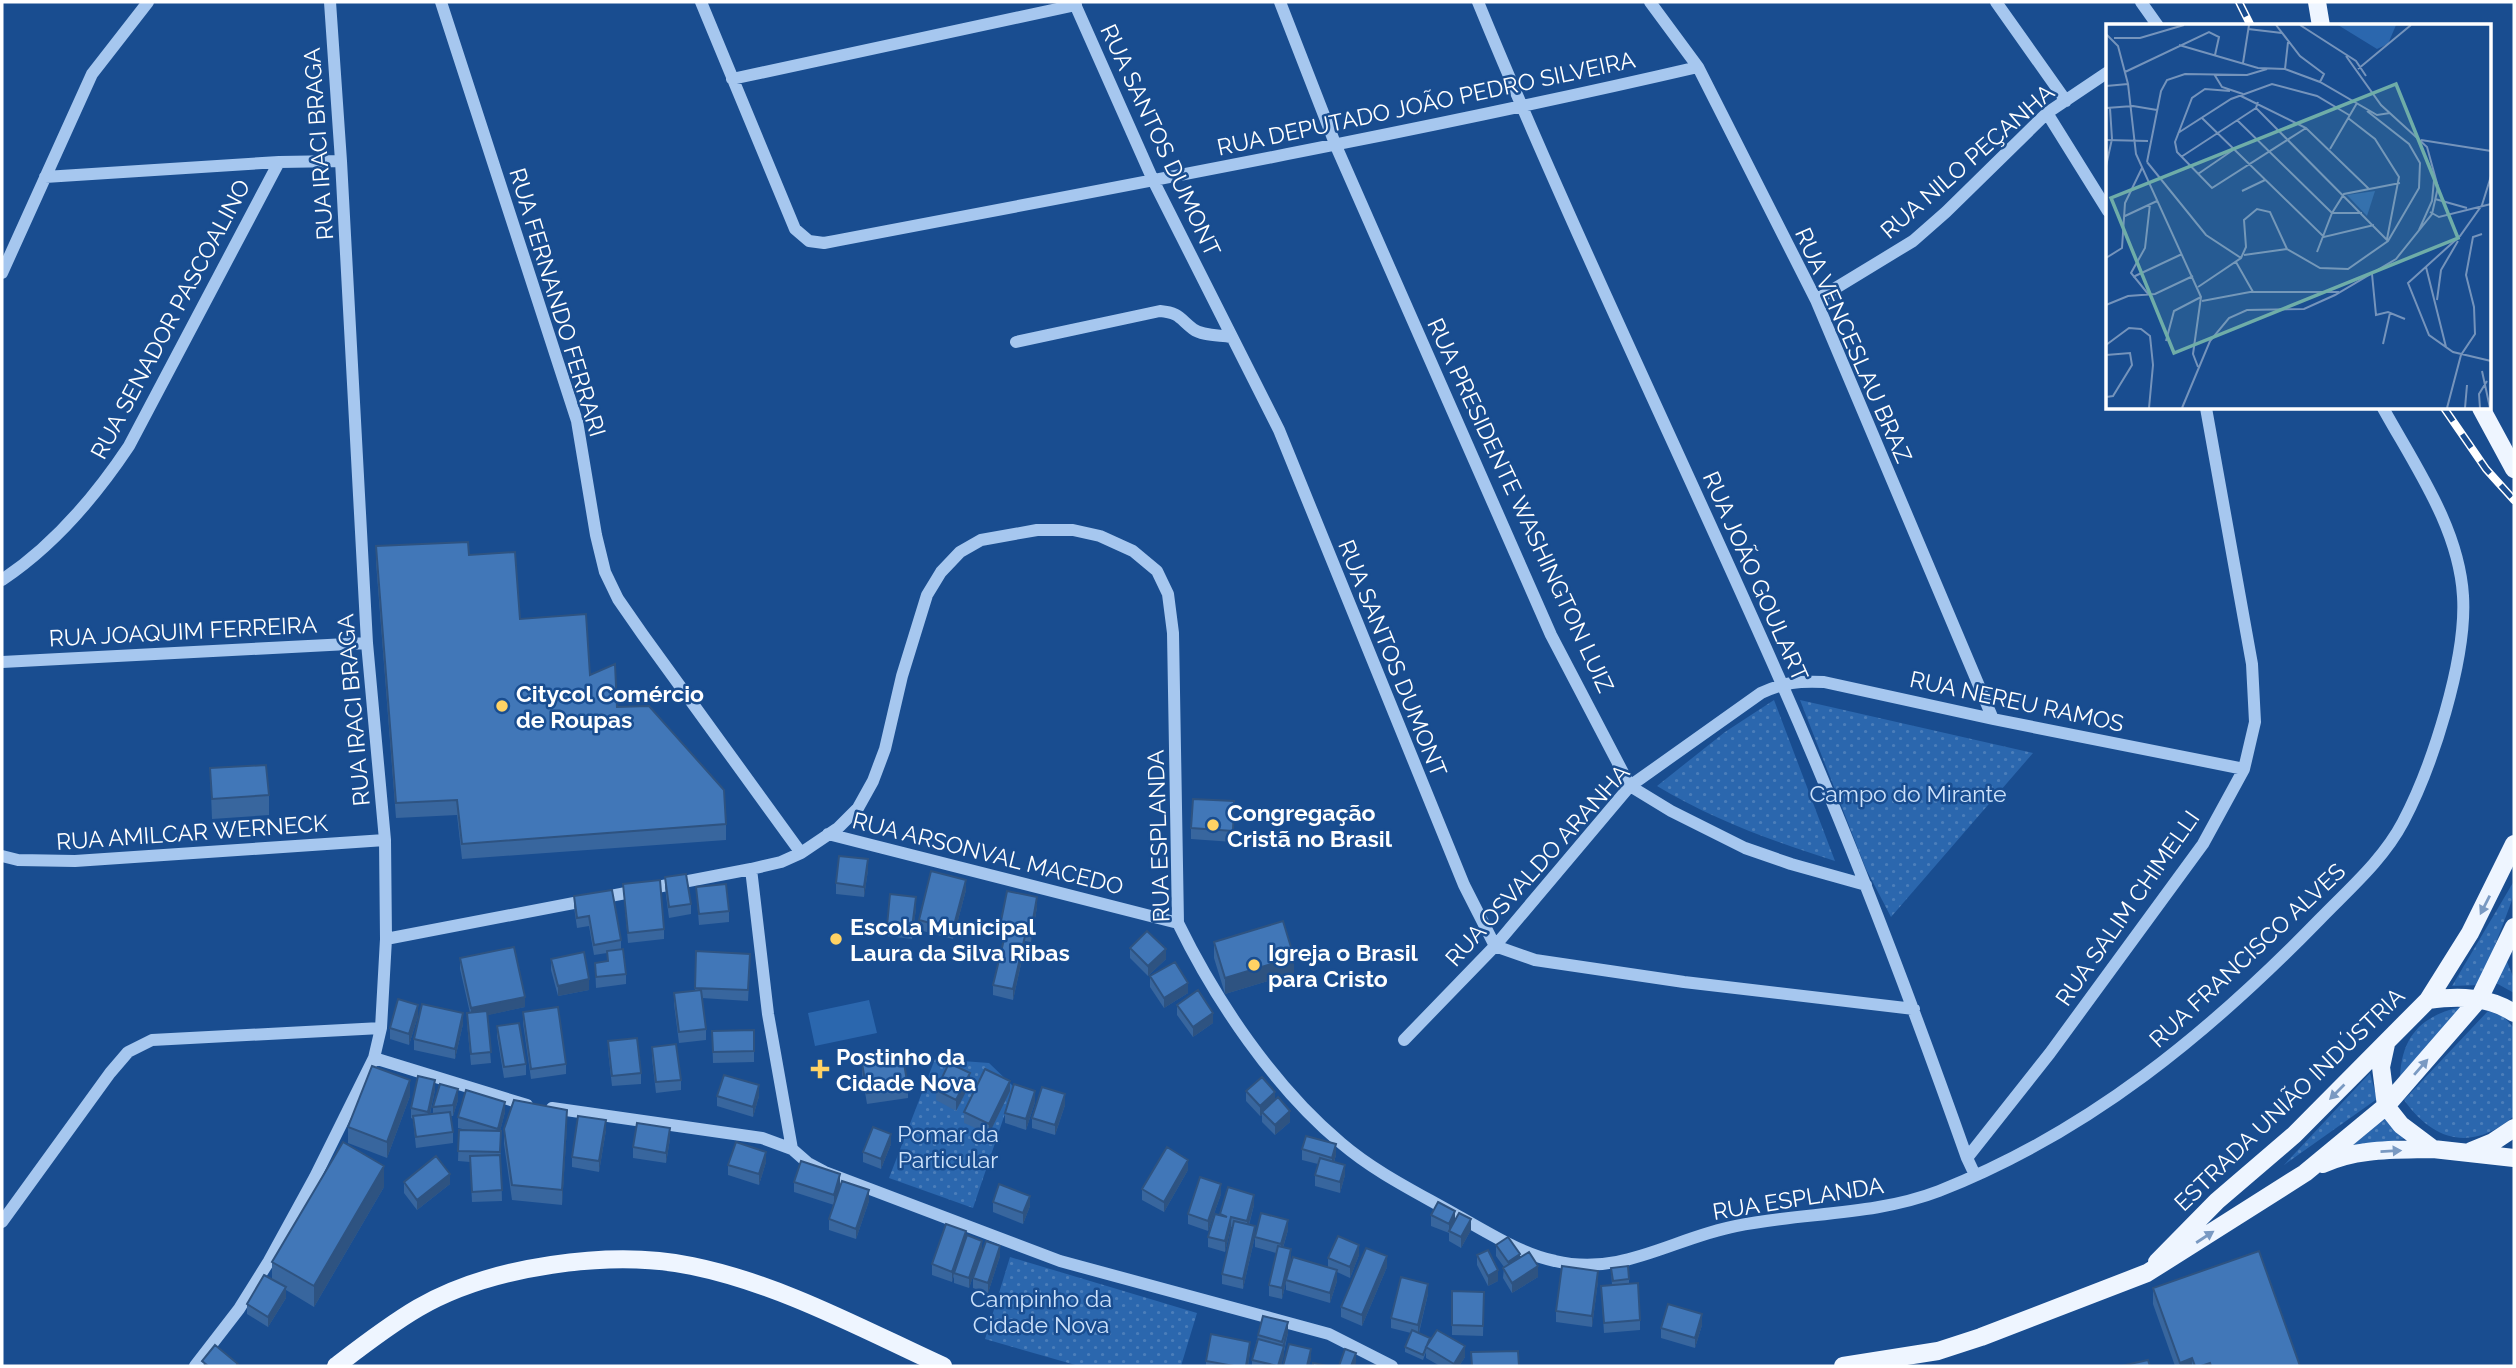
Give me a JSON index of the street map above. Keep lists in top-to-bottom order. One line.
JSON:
{"streets":{"main road":["ESTRADA UNIÃO INDÚSTRIA"],"street":["RUA DEPUTADO JOÃO PEDRO SILVEIRA","RUA SANTOS DUMONT","RUA IRACI BRAGA","RUA NILO PEÇANHA","RUA FERNANDO FERRARI","RUA SENADOR PASCOALINO","RUA VENCESLAU BRAZ","RUA PRESIDENTE WASHINGTON LUIZ","RUA JOÃO GOULART","RUA JOAQUIM FERREIRA","RUA NEREU RAMOS","RUA AMILCAR WERNECK","RUA ESPLANDA","RUA ARSONVAL MACEDO","RUA OSVALDO ARANHA","RUA SALIM CHIMELLI","RUA FRANCISCO ALVES"]},"crossings":[["RUA DEPUTADO JOÃO PEDRO SILVEIRA","RUA SANTOS DUMONT"],["RUA DEPUTADO JOÃO PEDRO SILVEIRA","RUA VENCESLAU BRAZ"],["RUA DEPUTADO JOÃO PEDRO SILVEIRA","RUA PRESIDENTE WASHINGTON LUIZ"],["RUA DEPUTADO JOÃO PEDRO SILVEIRA","RUA JOÃO GOULART"],["RUA SANTOS DUMONT","RUA OSVALDO ARANHA"],["RUA IRACI BRAGA","RUA JOAQUIM FERREIRA"],["RUA IRACI BRAGA","RUA AMILCAR WERNECK"],["RUA IRACI BRAGA","RUA ESPLANDA"],["RUA NILO PEÇANHA","RUA VENCESLAU BRAZ"],["RUA FERNANDO FERRARI","RUA ESPLANDA"],["RUA VENCESLAU BRAZ","RUA NEREU RAMOS"],["RUA PRESIDENTE WASHINGTON LUIZ","RUA OSVALDO ARANHA"],["RUA JOÃO GOULART","RUA NEREU RAMOS"],["RUA JOÃO GOULART","RUA ESPLANDA"],["RUA JOÃO GOULART","RUA OSVALDO ARANHA"],["RUA JOÃO GOULART","RUA SALIM CHIMELLI"],["RUA JOÃO GOULART","RUA FRANCISCO ALVES"],["RUA NEREU RAMOS","RUA OSVALDO ARANHA"],["RUA NEREU RAMOS","RUA SALIM CHIMELLI"],["RUA ESPLANDA","RUA ARSONVAL MACEDO"],["RUA ESPLANDA","RUA FRANCISCO ALVES"]],"parks":["Campo do Mirante","Pomar da Particular","Campinho da Cidade Nova"],"places":{"other":["Citycol Comércio de Roupas","Congregação Cristã no Brasil","Escola Municipal Laura da Silva Ribas","Igreja o Brasil para Cristo"],"health":["Postinho da Cidade Nova"]}}
